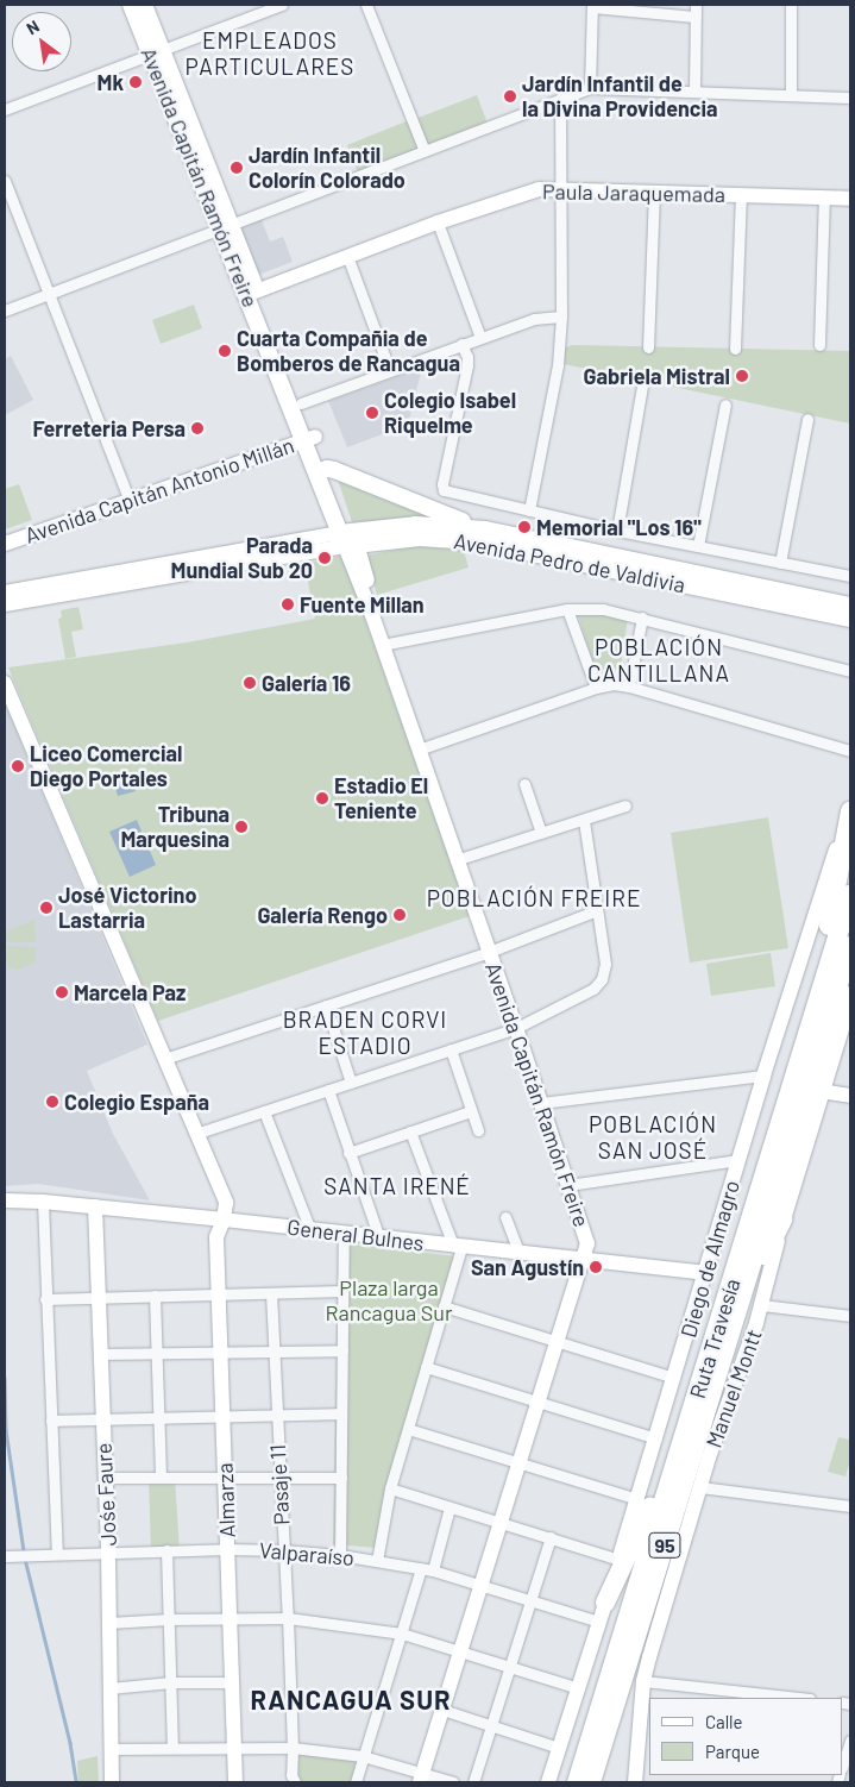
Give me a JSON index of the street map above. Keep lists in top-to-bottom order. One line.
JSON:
{"streets":{"highway":["Ruta Travesía","95"],"main road":["Avenida Capitán Ramón Freire","Paula Jaraquemada","Avenida Capitán Antonio Millán","Avenida Pedro de Valdivia","General Bulnes","Diego de Almagro","Manuel Montt","Jośe Faure","Almarza"],"street":["Pasaje 11","Valparaíso"]},"crossings":[["Avenida Capitán Ramón Freire","Paula Jaraquemada"],["Avenida Capitán Ramón Freire","Avenida Capitán Antonio Millán"],["Avenida Capitán Ramón Freire","Avenida Pedro de Valdivia"],["Avenida Capitán Ramón Freire","General Bulnes"],["Avenida Capitán Ramón Freire","Valparaíso"],["General Bulnes","Diego de Almagro"],["General Bulnes","Jośe Faure"],["General Bulnes","Almarza"],["Diego de Almagro","Valparaíso"],["Pasaje 11","Valparaíso"],["Jośe Faure","Valparaíso"],["Almarza","Valparaíso"]],"districts":["EMPLEADOS PARTICULARES","POBLACIÓN CANTILLANA","POBLACIÓN FREIRE","BRADEN CORVI ESTADIO","POBLACIÓN SAN JOSÉ","SANTA IRENÉ","RANCAGUA SUR"],"parks":["Plaza larga Rancagua Sur"],"places":["Mk","Jardín Infantil de la Divina Providencia","Jardín Infantil Colorín Colorado","Cuarta Compañia de Bomberos de Rancagua","Gabriela Mistral","Colegio Isabel Riquelme","Ferreteria Persa","Memorial \"Los 16\"","Parada Mundial Sub 20","Fuente Millan","Galería 16","Liceo Comercial Diego Portales","Estadio El Teniente","Tribuna Marquesina","José Victorino Lastarria","Galería Rengo","Marcela Paz","Colegio España","San Agustín"],"legend":["Calle","Parque"],"north":"top left"}
